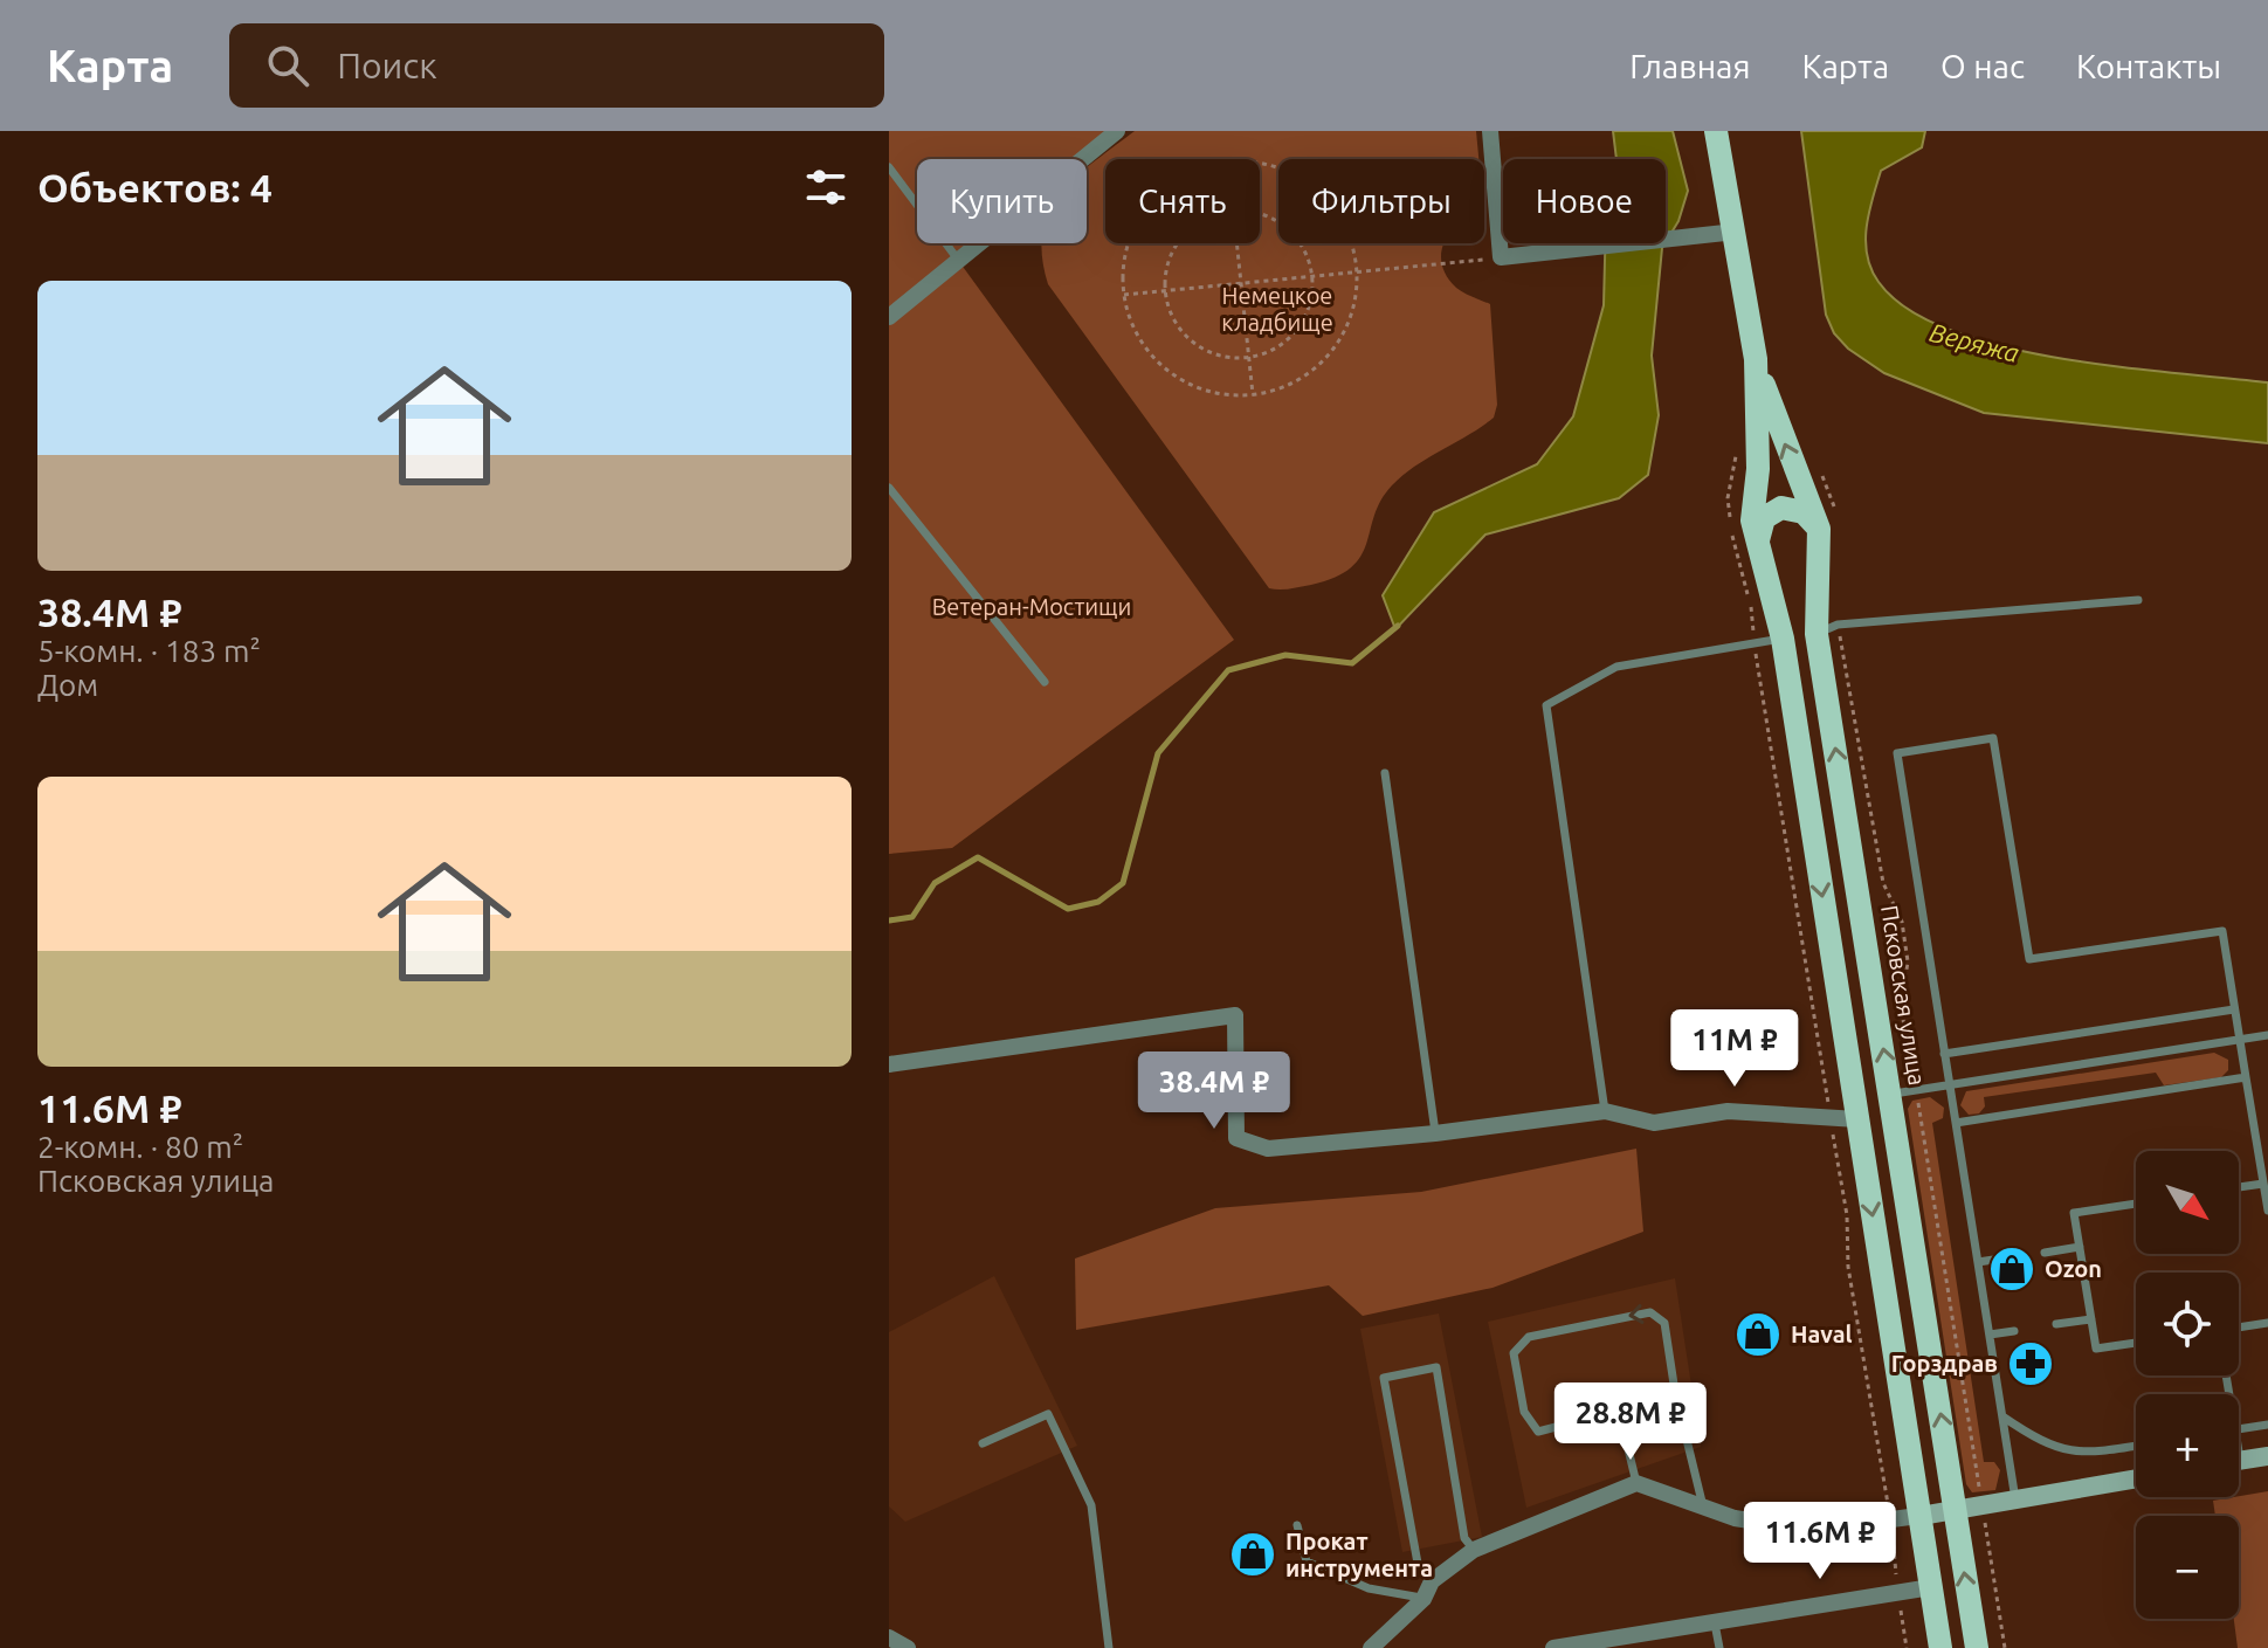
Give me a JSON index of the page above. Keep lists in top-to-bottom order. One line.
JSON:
{"streets":{"main road":["Псковская улица"]},"water":["Веряжа"],"parks":["Немецкое кладбище","Ветеран-Мостищи"],"places":{"shop":["Ozon","Haval","Прокат инструмента"],"pharmacy":["Горздрав"]},"north":"bottom right","page":{"header":"Карта","search":"Поиск","nav":["Главная","Карта","О нас","Контакты"],"heading":"Объектов: 4","chip":["Купить","Снять","Фильтры","Новое"],"list":[{"name":"38.4M ₽","note":"5-комн. · 183 m² · Дом"},{"name":"11.6M ₽","note":"2-комн. · 80 m² · Псковская улица"}],"price":["11M ₽","38.4M ₽","28.8M ₽","11.6M ₽"],"map_buttons":["+","−"]}}
